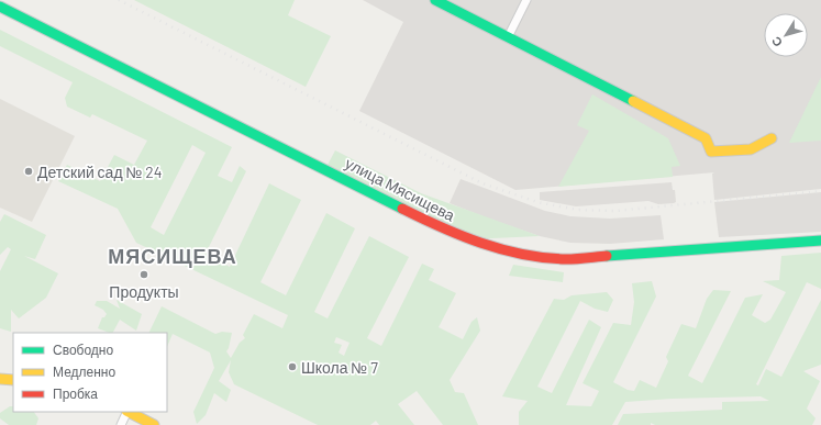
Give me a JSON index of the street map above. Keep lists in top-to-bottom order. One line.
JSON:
{"streets":{"main road":["улица Мясищева"]},"districts":["МЯСИЩЕВА"],"places":["Детский сад № 24","Продукты","Школа № 7"],"legend":["Свободно","Медленно","Пробка"],"north":"bottom left"}
